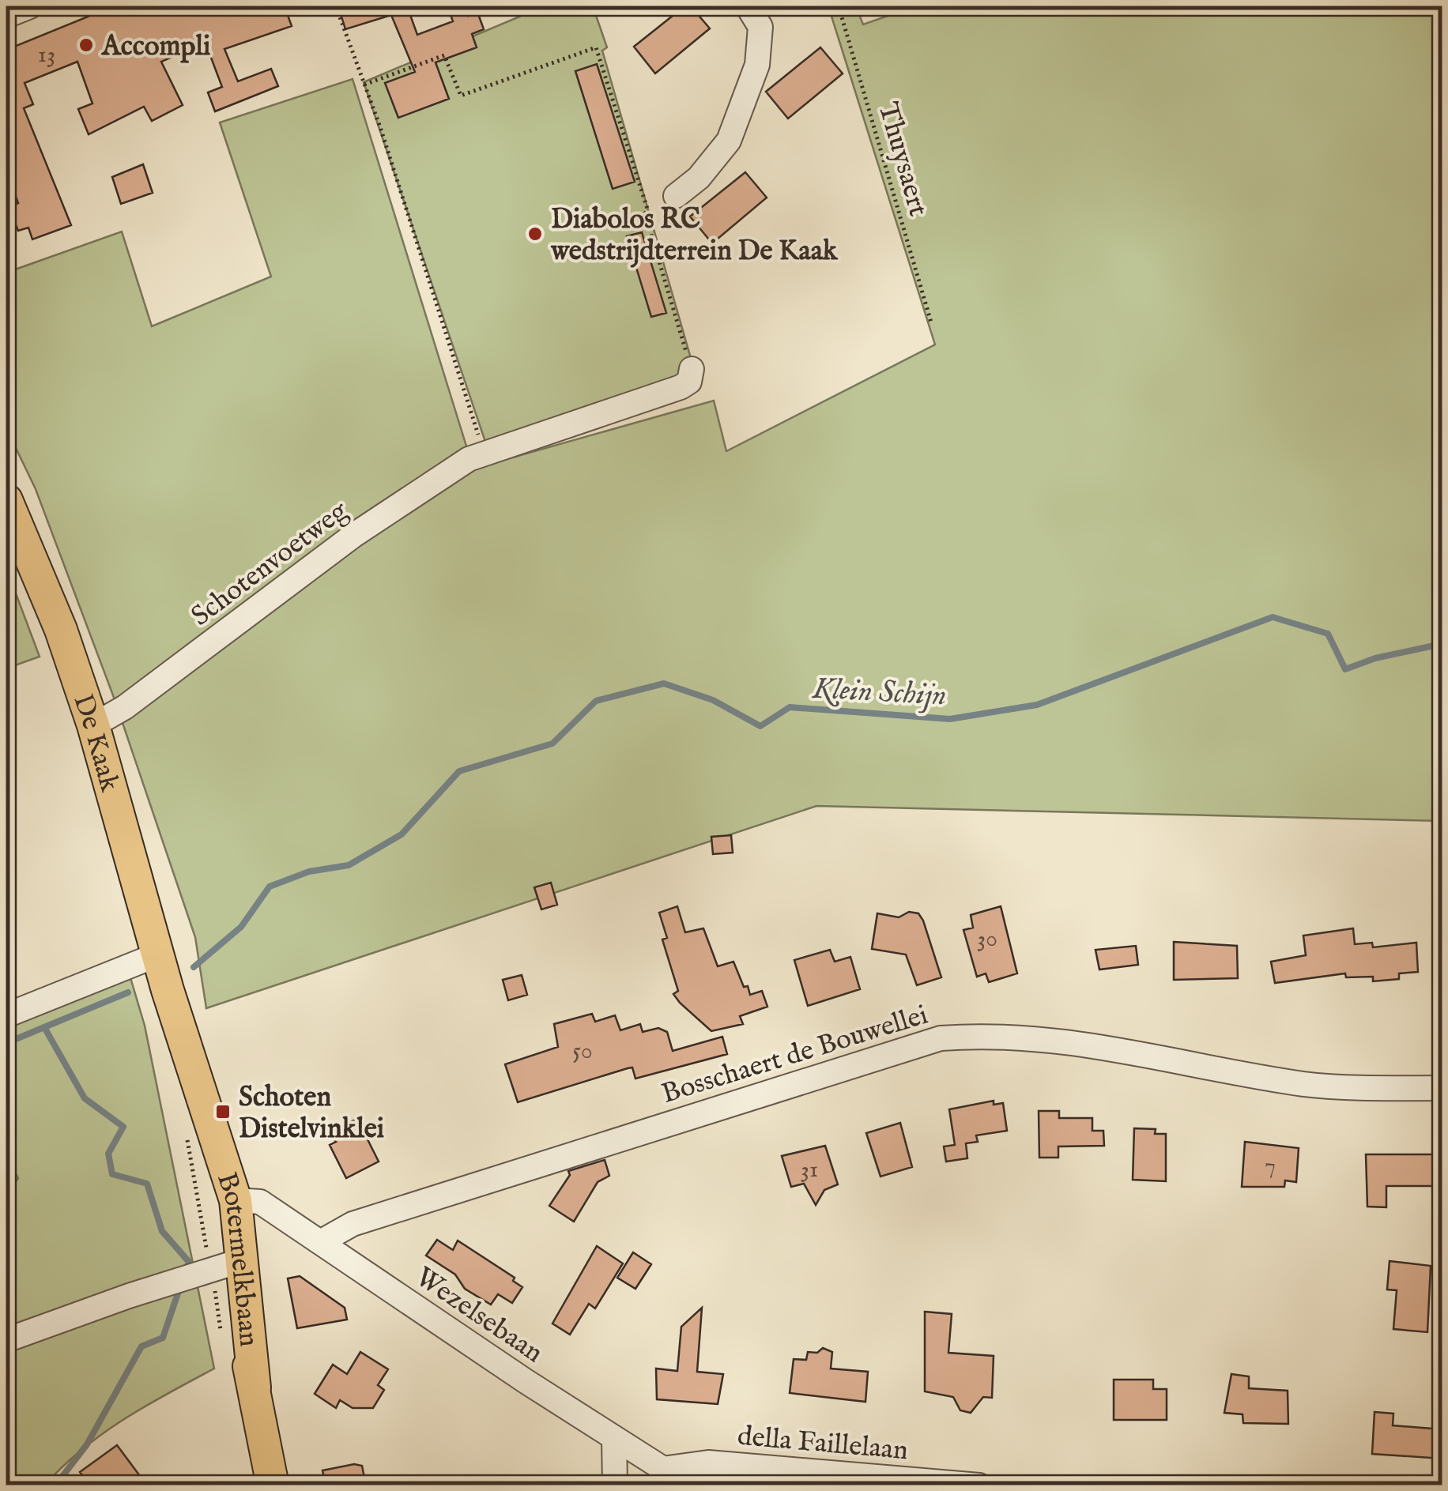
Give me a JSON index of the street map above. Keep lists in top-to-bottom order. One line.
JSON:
{"streets":{"main road":["De Kaak","Botermelkbaan"],"street":["Schotenvoetweg","Bosschaert de Bouwellei","Wezelsebaan","della Faillelaan"],"path":["Thuysaert"]},"crossings":[["Schotenvoetweg","De Kaak"],["De Kaak","Botermelkbaan"],["Bosschaert de Bouwellei","Wezelsebaan"],["Botermelkbaan","Wezelsebaan"],["Wezelsebaan","della Faillelaan"]],"water":["Klein Schijn"],"places":{"other":["Accompli","Diabolos RC wedstrijdterrein De Kaak"],"transit":["Schoten Distelvinklei"]},"house_numbers":["13","30","50","7","31"]}
